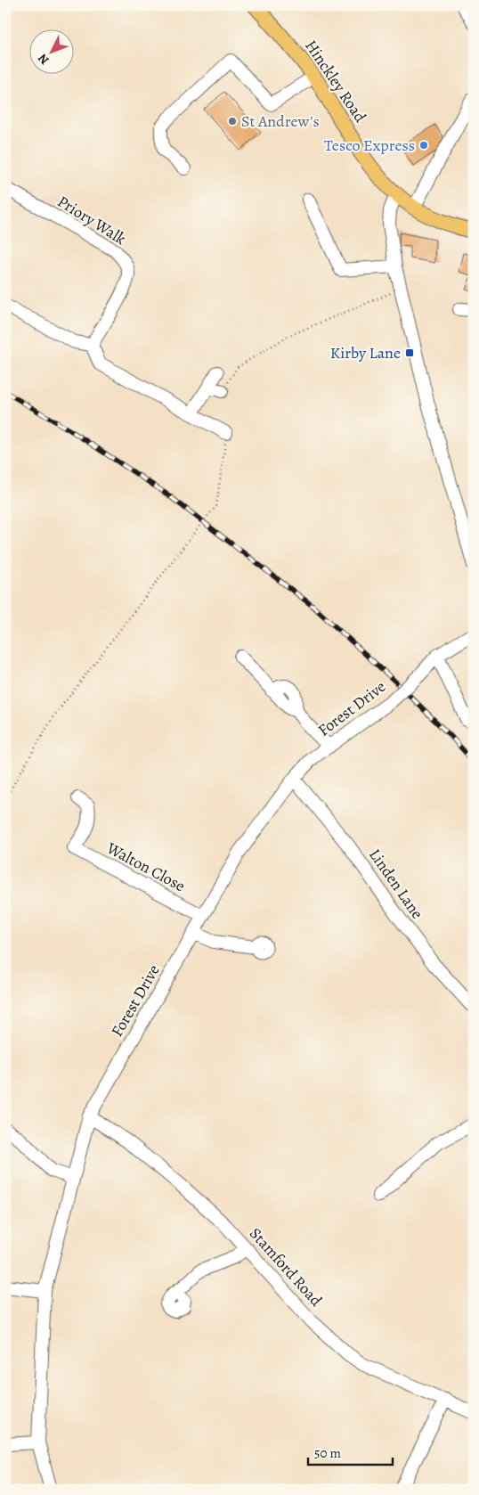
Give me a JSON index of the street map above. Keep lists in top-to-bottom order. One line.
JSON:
{"streets":{"main road":["Hinckley Road"],"street":["Priory Walk","Forest Drive","Walton Close","Linden Lane","Stamford Road"]},"crossings":[["Forest Drive","Walton Close"],["Forest Drive","Linden Lane"],["Forest Drive","Stamford Road"]],"places":{"other":["St Andrew's","Tesco Express"],"transit":["Kirby Lane"]},"scale_bar":"50 m","north":"bottom left"}
